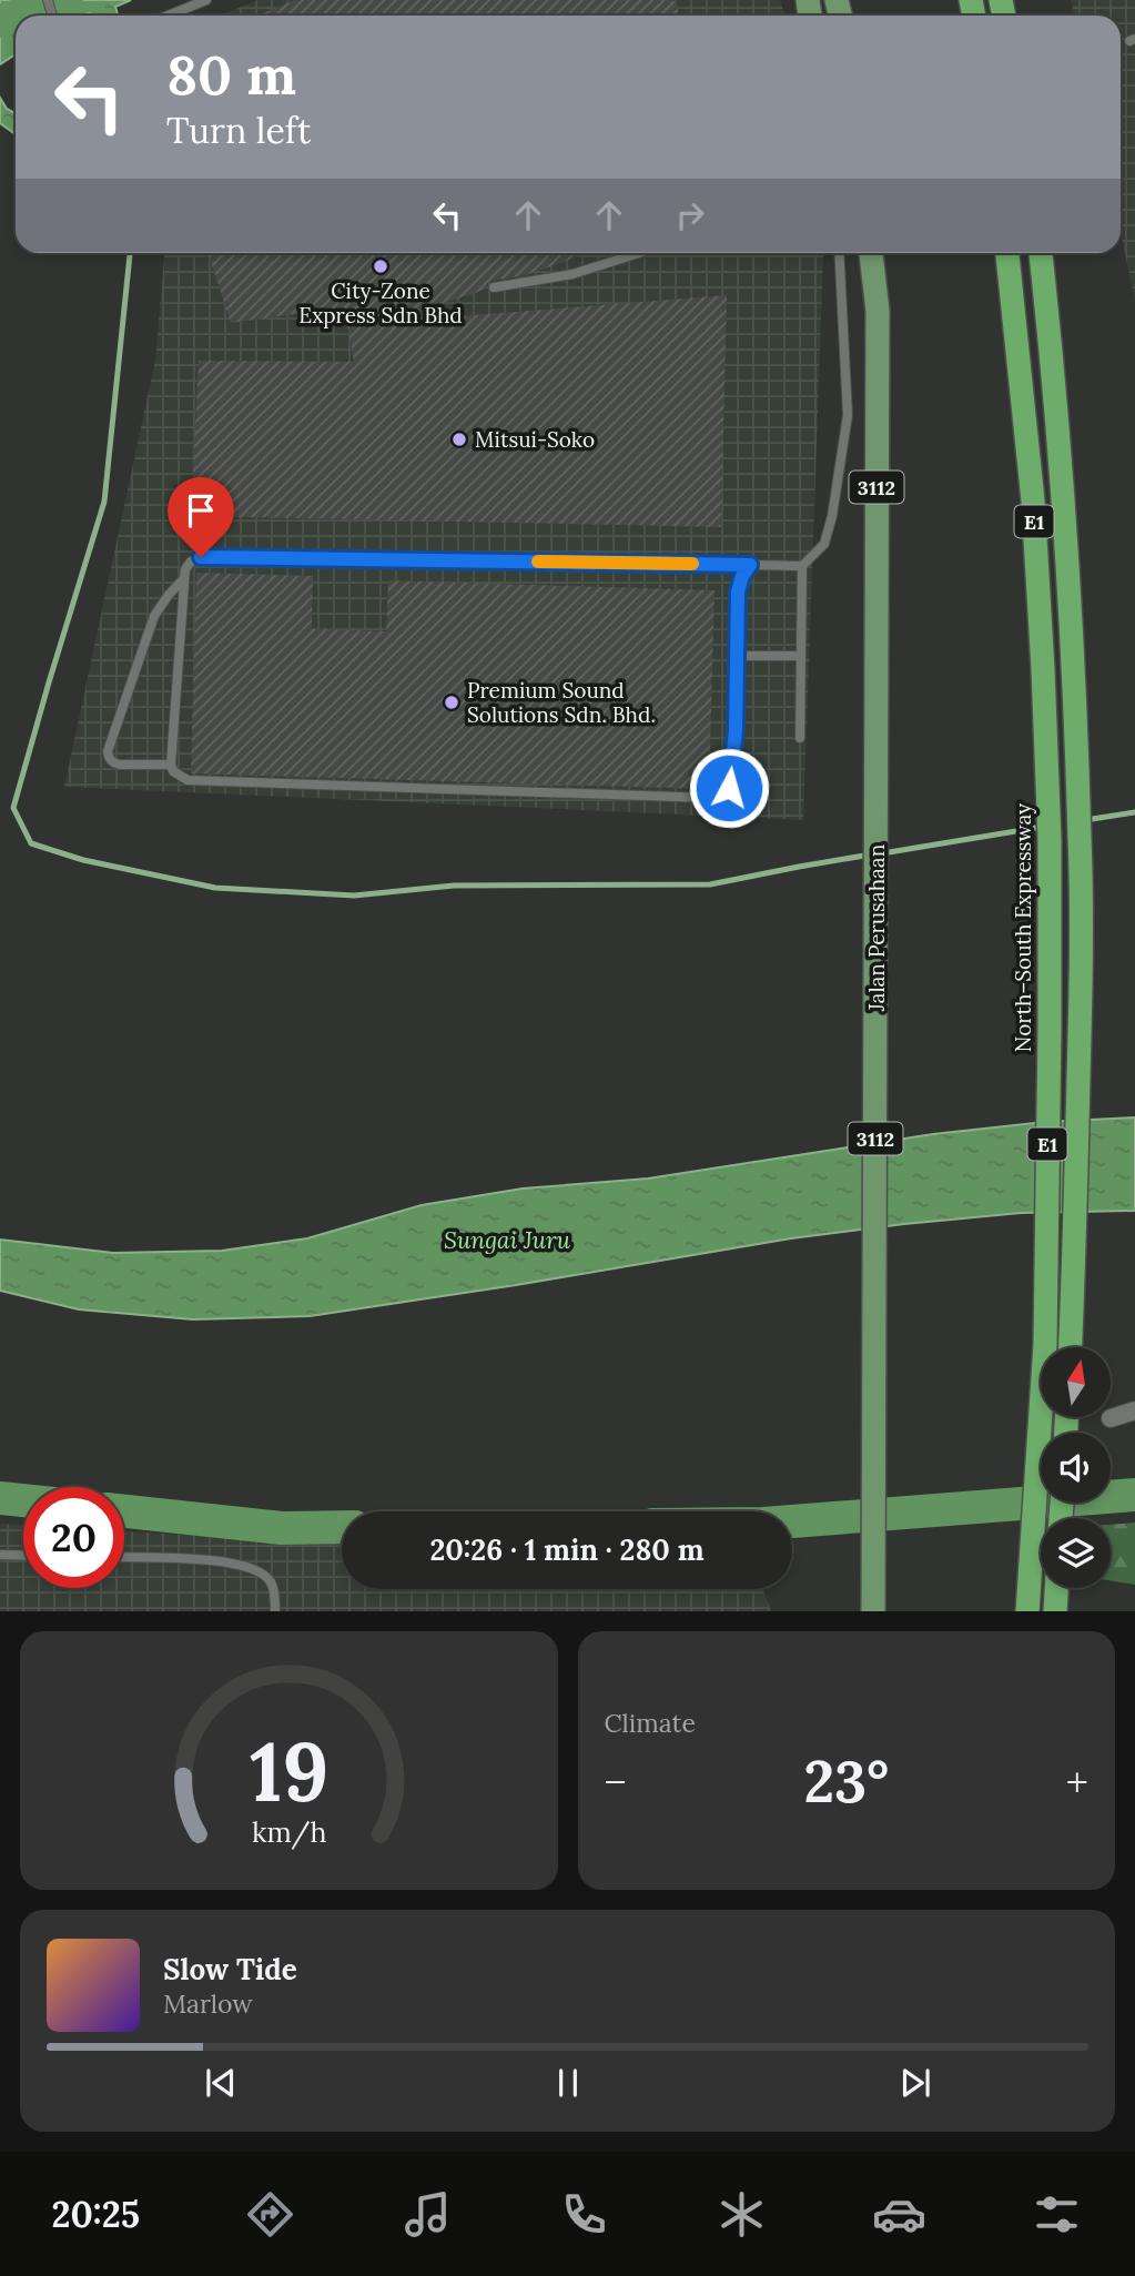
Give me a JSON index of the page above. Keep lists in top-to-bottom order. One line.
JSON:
{"streets":{"highway":["E1","North–South Expressway"],"main road":["3112","Jalan Perusahaan"]},"water":["Sungai Juru"],"places":["City-Zone Express Sdn Bhd","Mitsui-Soko","Premium Sound Solutions Sdn. Bhd."],"north":"top","page":{"turn":["80 m","Turn left"],"limit":"20","trip":"20:26 · 1 min · 280 m","tile":"Climate","heat":["−","23°","+"],"song":["Slow Tide","Marlow"],"tabs":"20:25","gauge":["19","km/h"]}}
